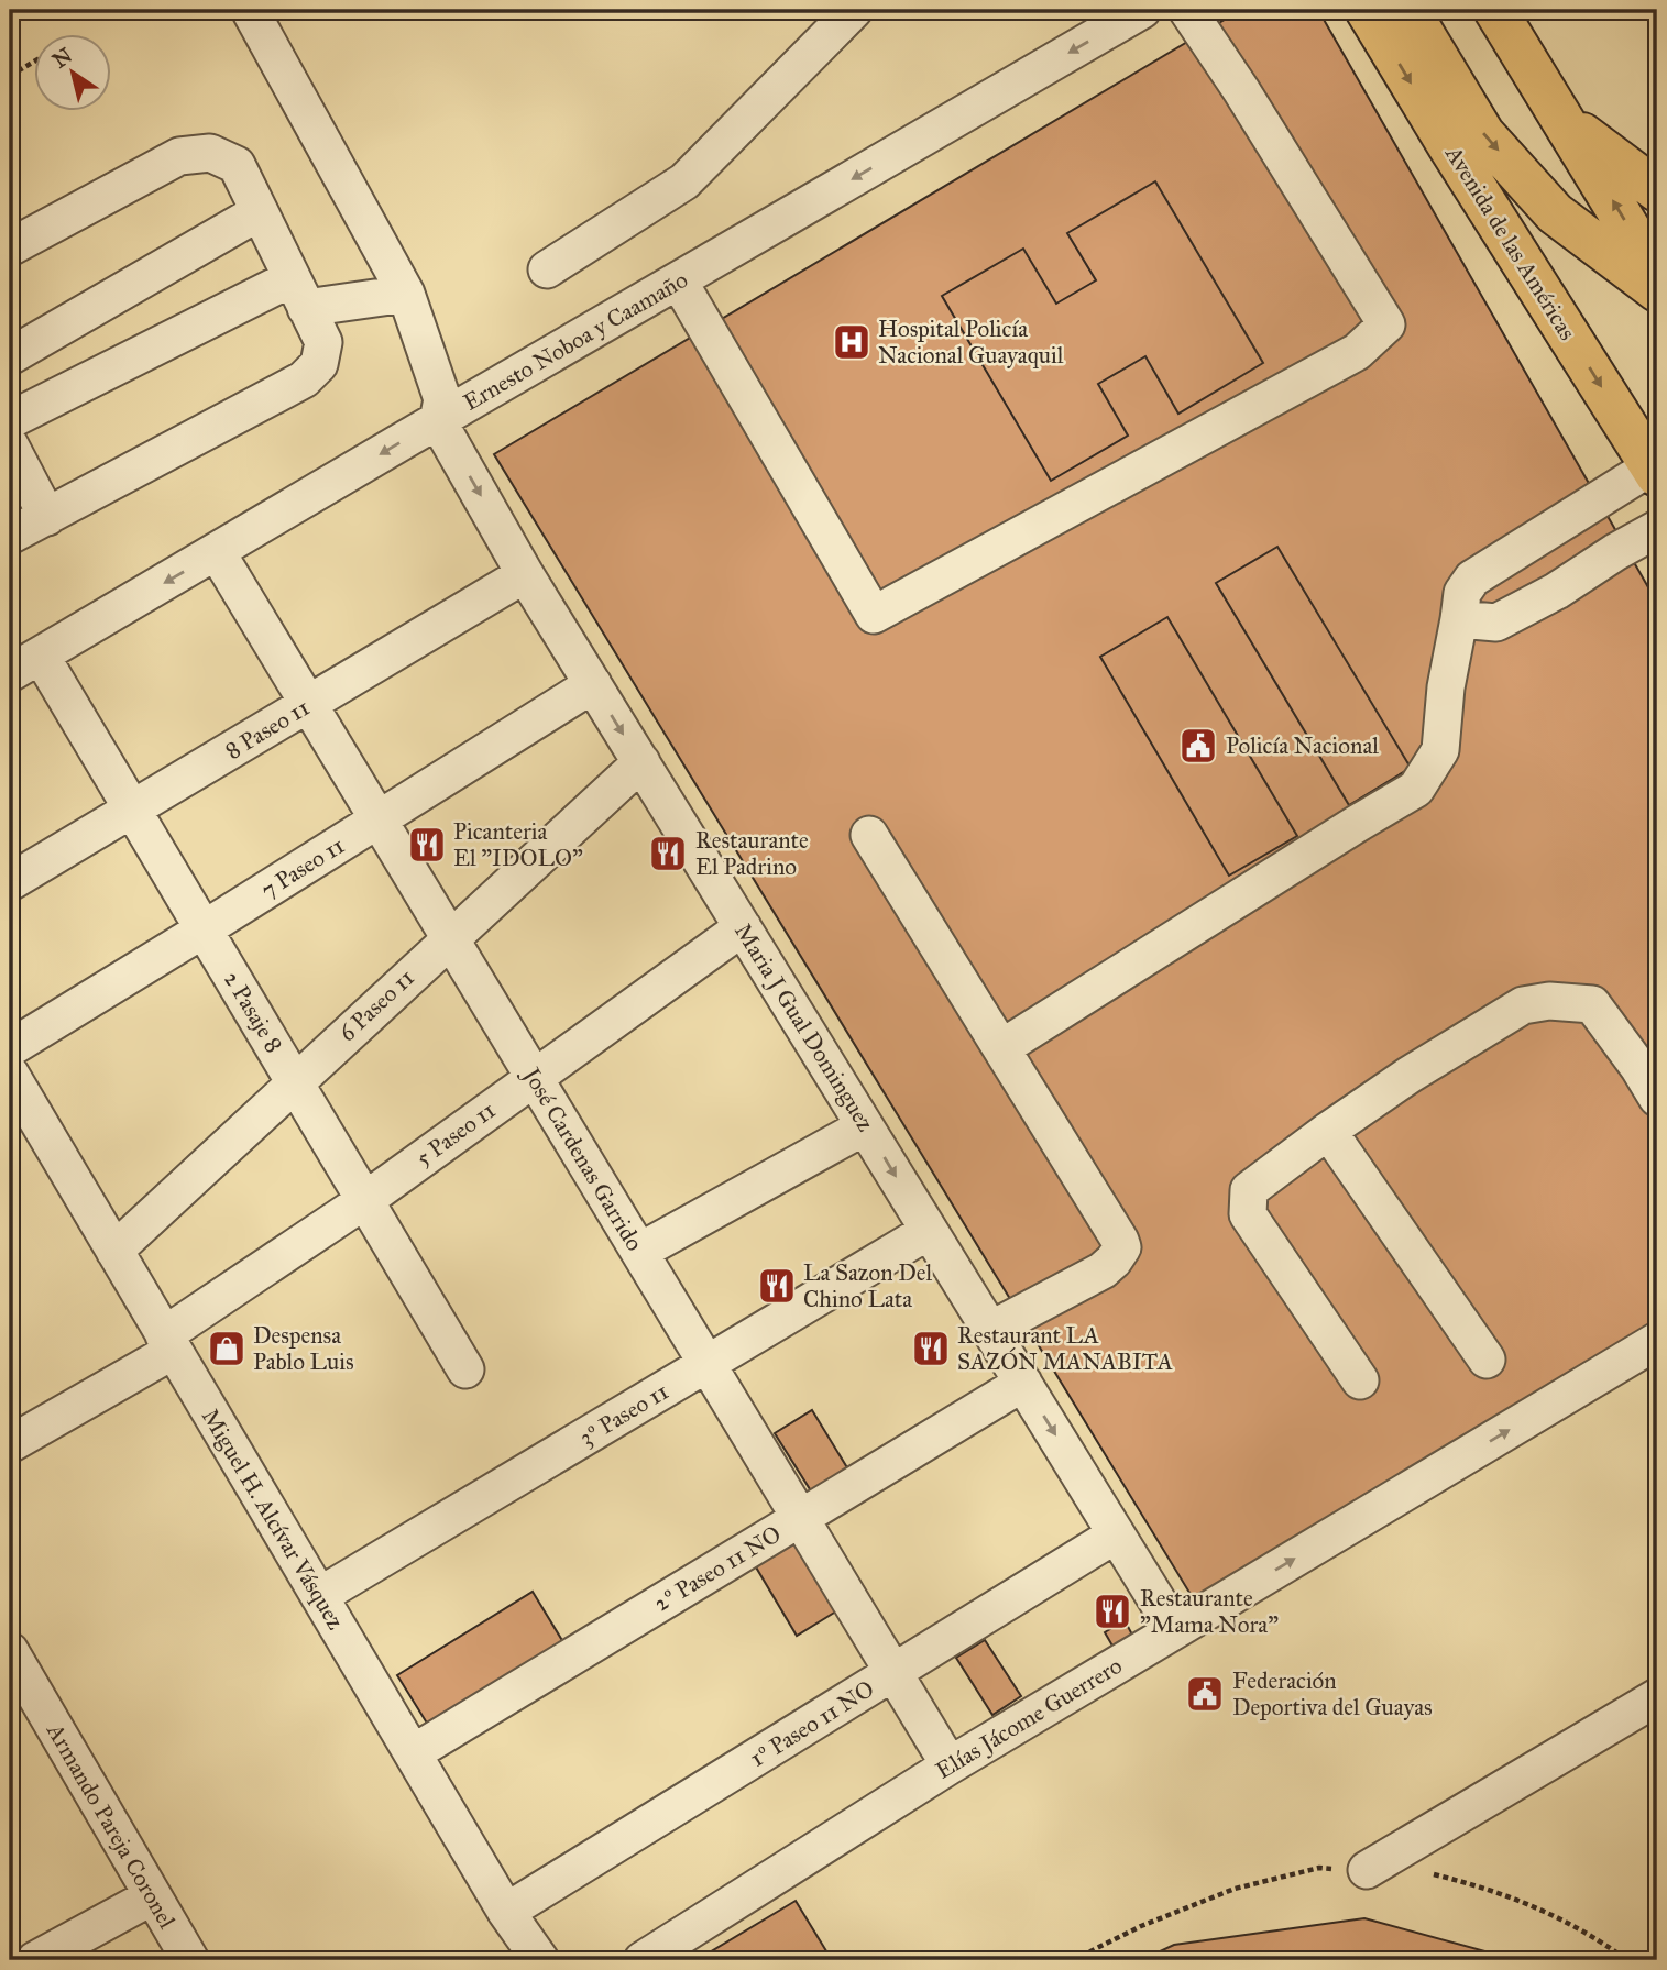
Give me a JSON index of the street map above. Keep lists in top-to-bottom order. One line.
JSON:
{"streets":{"main road":["Avenida de las Américas"],"street":["Ernesto Noboa y Caamaño","8 Paseo 11","7 Paseo 11","6 Paseo 11","2 Pasaje 8","Maria J Gual Dominguez","5 Paseo 11","José Cardenas Garrido","3º Paseo 11","Miguel H. Alcívar Vásquez","2º Paseo 11 NO","Elías Jácome Guerrero","1º Paseo 11 NO","Armando Pareja Coronel"]},"crossings":[["Ernesto Noboa y Caamaño","2 Pasaje 8"],["Ernesto Noboa y Caamaño","Maria J Gual Dominguez"],["Ernesto Noboa y Caamaño","José Cardenas Garrido"],["8 Paseo 11","2 Pasaje 8"],["8 Paseo 11","Maria J Gual Dominguez"],["8 Paseo 11","José Cardenas Garrido"],["7 Paseo 11","2 Pasaje 8"],["7 Paseo 11","Maria J Gual Dominguez"],["7 Paseo 11","José Cardenas Garrido"],["6 Paseo 11","2 Pasaje 8"],["6 Paseo 11","Maria J Gual Dominguez"],["6 Paseo 11","José Cardenas Garrido"],["6 Paseo 11","Miguel H. Alcívar Vásquez"],["2 Pasaje 8","5 Paseo 11"],["Maria J Gual Dominguez","5 Paseo 11"],["Maria J Gual Dominguez","3º Paseo 11"],["Maria J Gual Dominguez","2º Paseo 11 NO"],["Maria J Gual Dominguez","Elías Jácome Guerrero"],["Maria J Gual Dominguez","1º Paseo 11 NO"],["5 Paseo 11","José Cardenas Garrido"],["5 Paseo 11","Miguel H. Alcívar Vásquez"],["José Cardenas Garrido","3º Paseo 11"],["José Cardenas Garrido","2º Paseo 11 NO"],["José Cardenas Garrido","Elías Jácome Guerrero"],["José Cardenas Garrido","1º Paseo 11 NO"],["3º Paseo 11","Miguel H. Alcívar Vásquez"],["Miguel H. Alcívar Vásquez","2º Paseo 11 NO"],["Miguel H. Alcívar Vásquez","1º Paseo 11 NO"]],"one_way":["Maria J Gual Dominguez"],"places":{"hospital":["Hospital Policía Nacional Guayaquil"],"public building":["Policía Nacional","Federación Deportiva del Guayas"],"restaurant":["Picanteria El \"IDOLO\"","Restaurante El Padrino","La Sazon Del Chino Lata","Restaurant LA SAZÓN MANABITA","Restaurante \"Mama Nora\""],"shop":["Despensa Pablo Luis"]},"north":"top left"}
